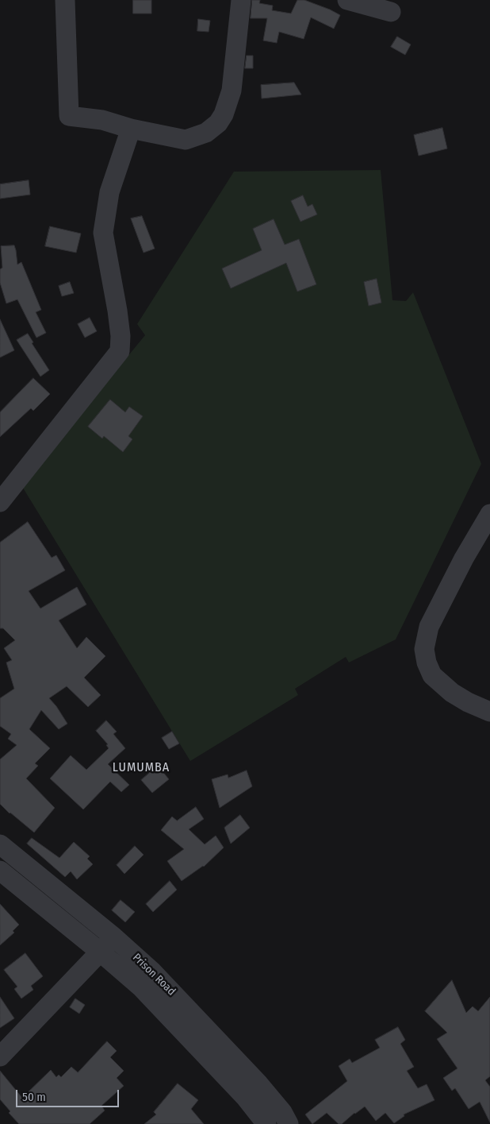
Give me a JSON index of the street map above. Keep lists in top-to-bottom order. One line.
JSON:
{"streets":{"street":["Prison Road"]},"districts":["LUMUMBA"],"scale_bar":"50 m"}
